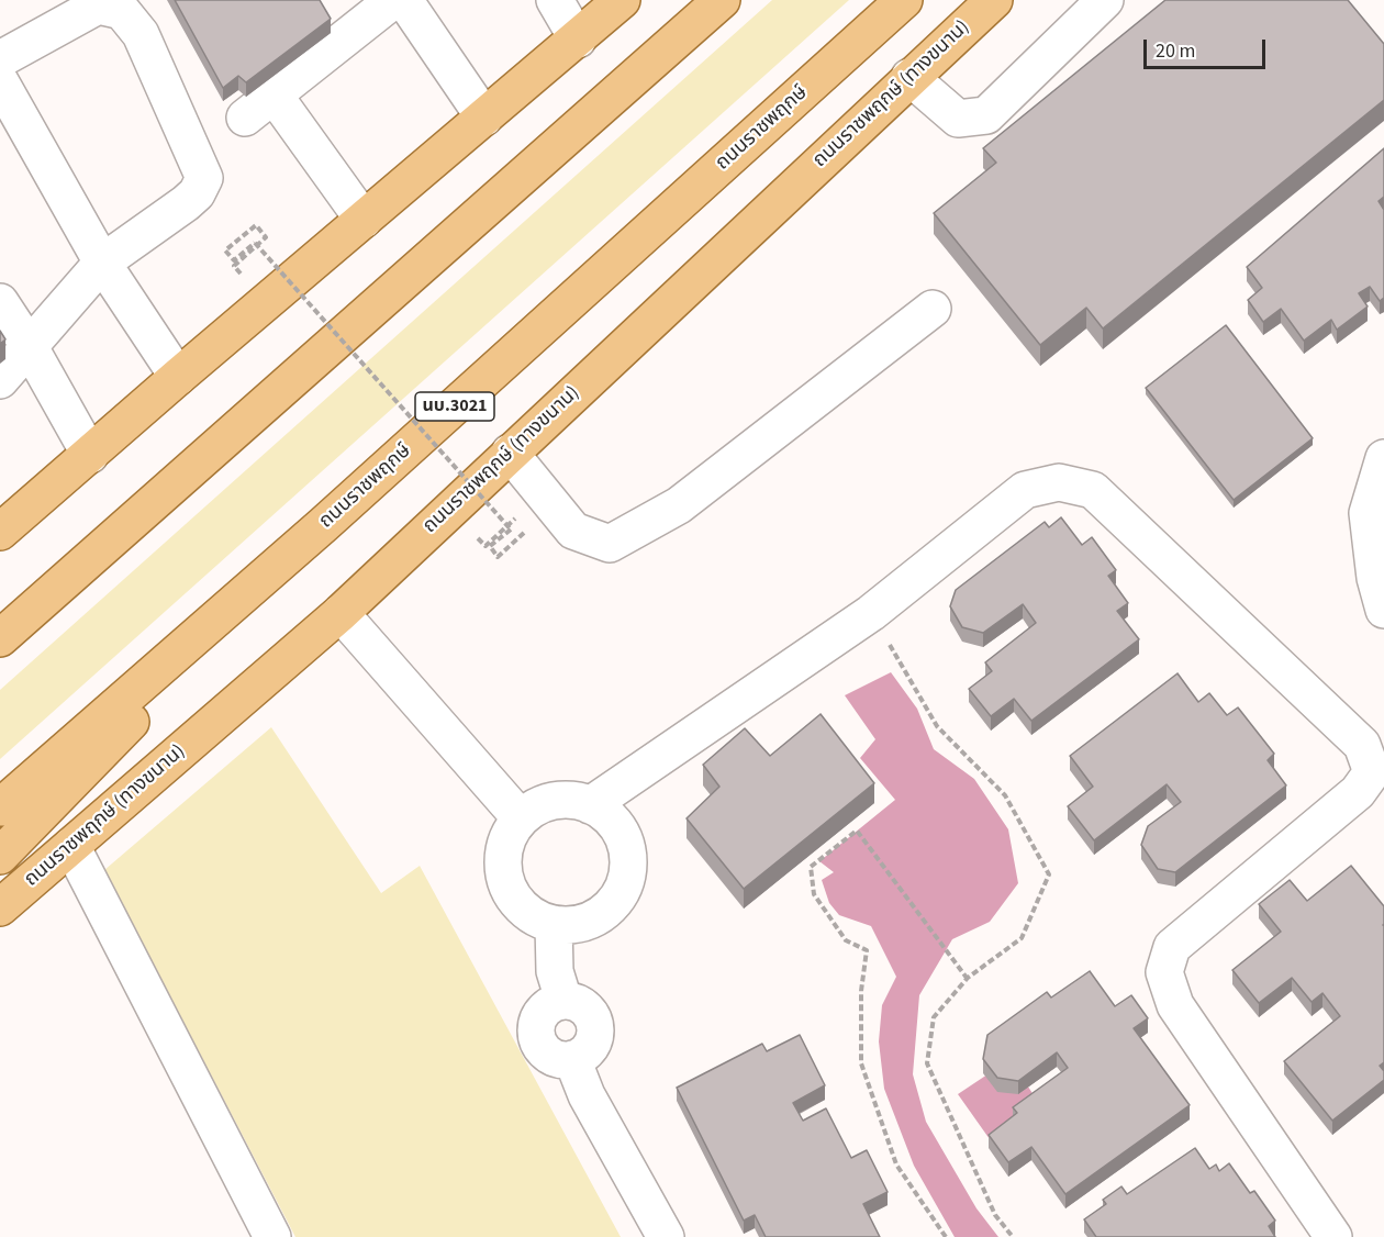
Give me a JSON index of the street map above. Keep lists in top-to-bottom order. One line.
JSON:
{"streets":{"main road":["ถนนราชพฤกษ์ (ทางขนาน)","ถนนราชพฤกษ์","นบ.3021"]},"scale_bar":"20 m"}
